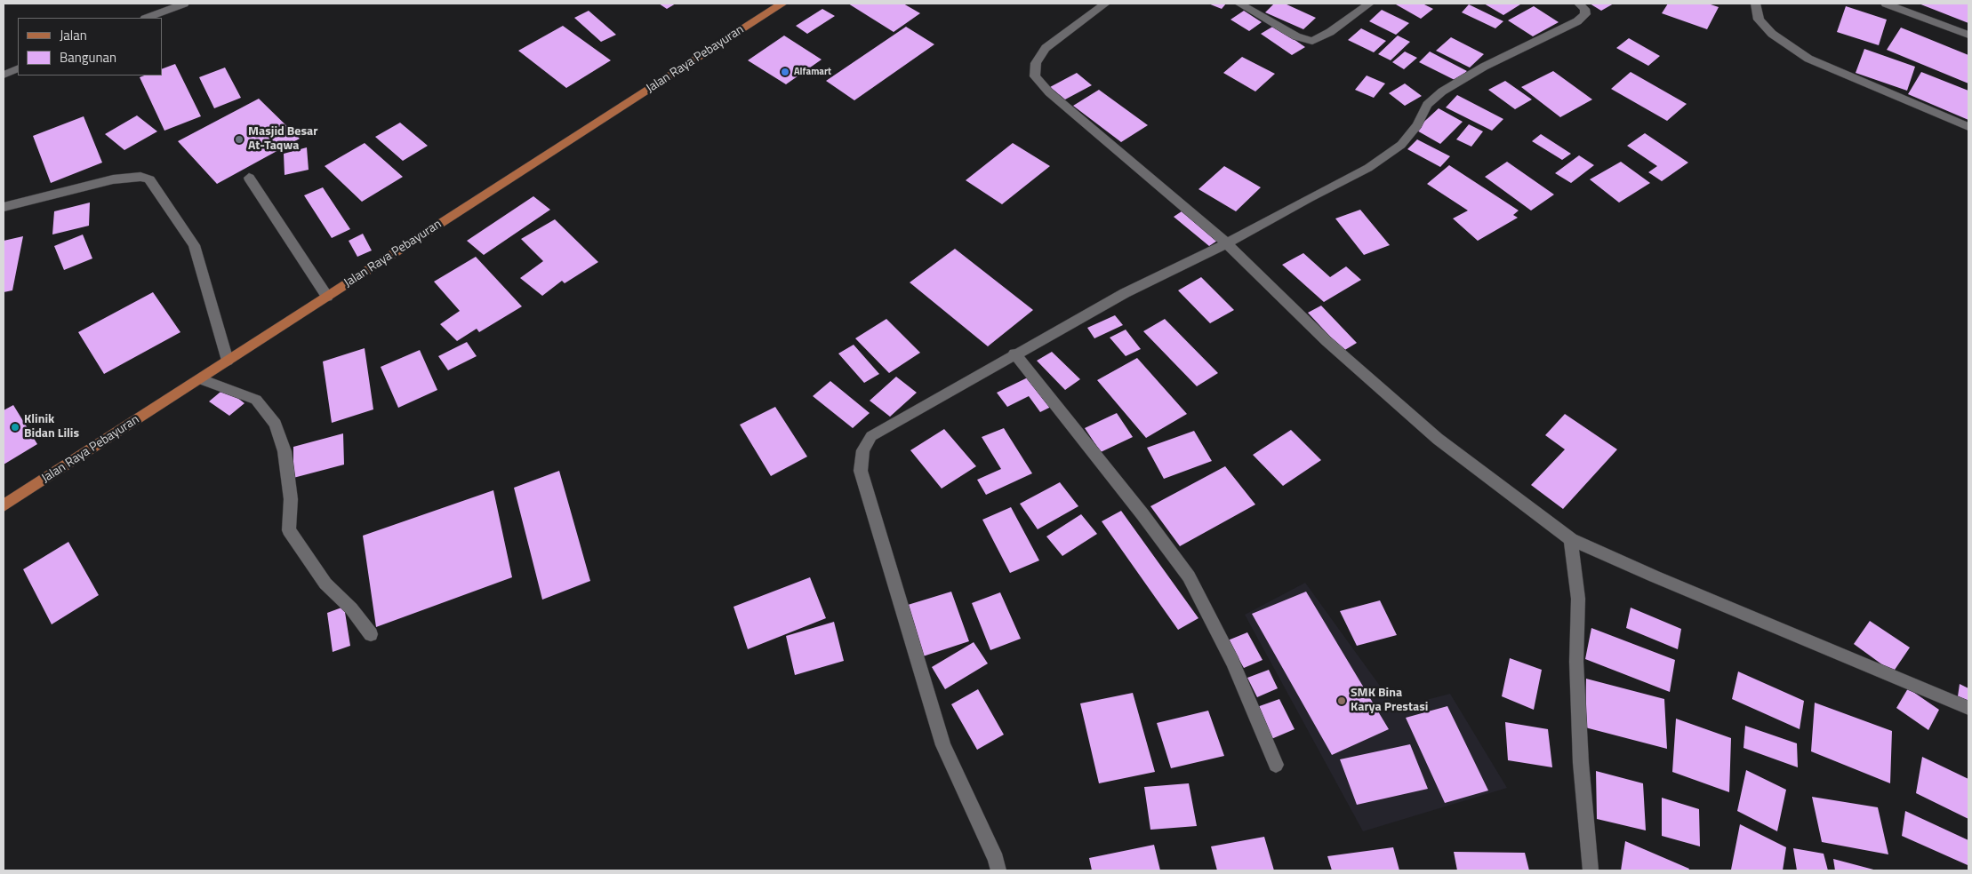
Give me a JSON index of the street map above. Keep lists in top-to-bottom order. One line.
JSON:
{"streets":{"main road":["Jalan Raya Pebayuran"]},"places":["Alfamart","Masjid Besar At-Taqwa","Klinik Bidan Lilis","SMK Bina Karya Prestasi"],"legend":["Jalan","Bangunan"]}
